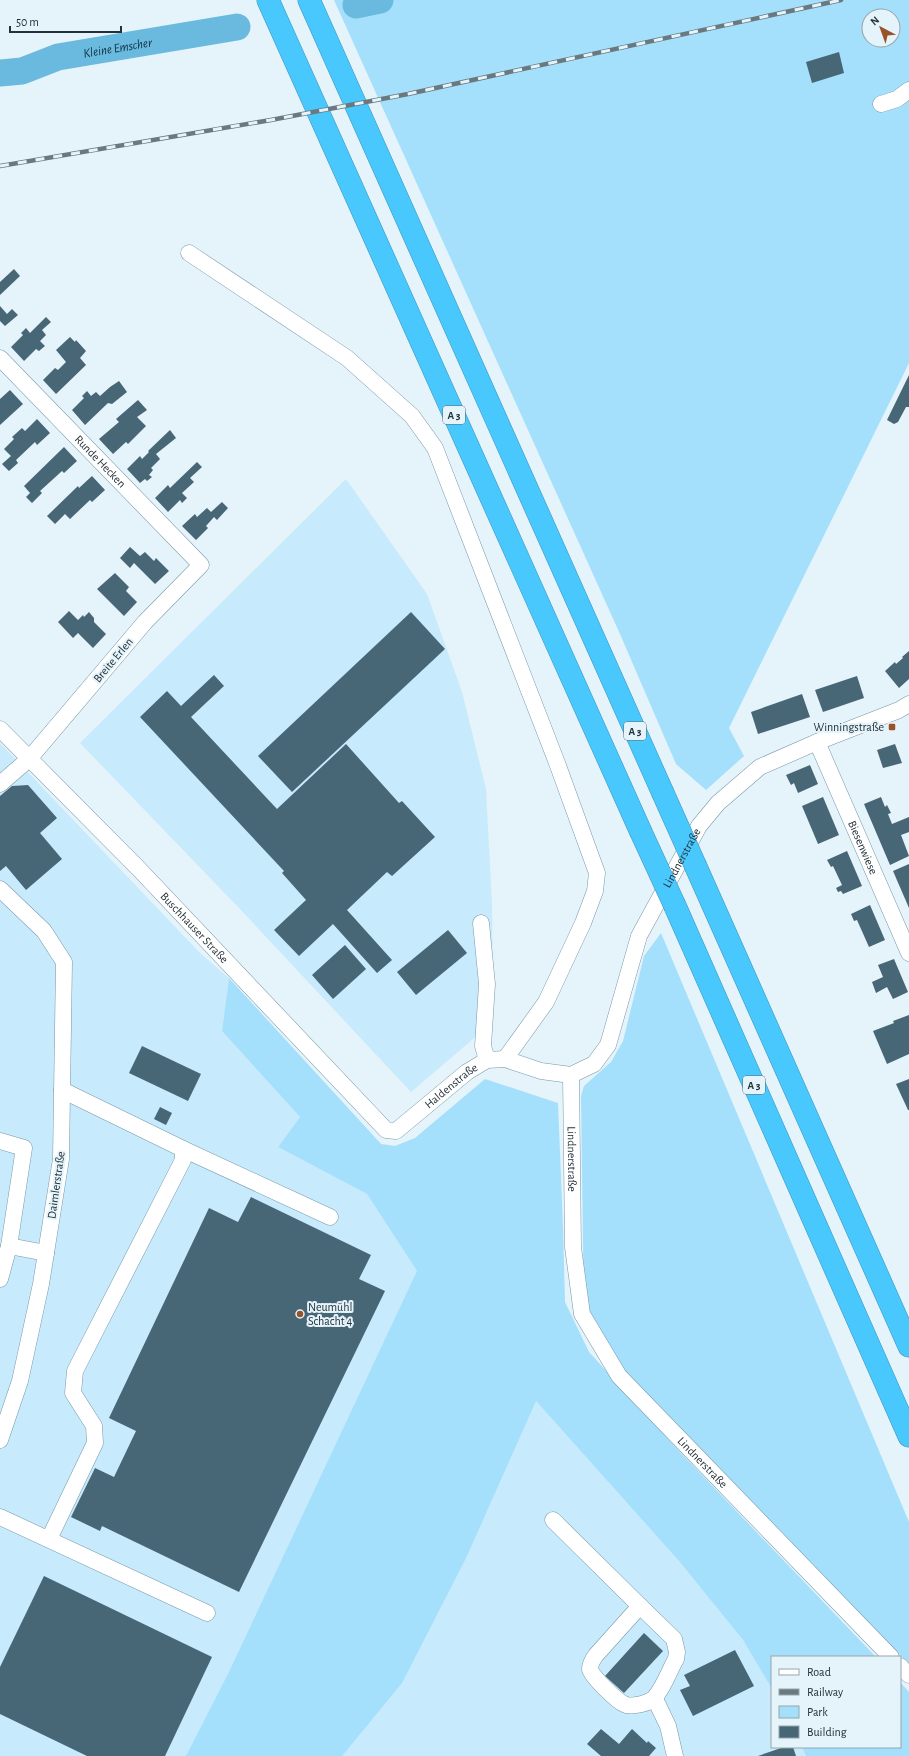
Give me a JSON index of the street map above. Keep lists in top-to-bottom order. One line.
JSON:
{"streets":{"highway":["A 3"],"street":["Runde Hecken","Breite Erlen","Biesenwiese","Lindnerstraße","Buschhauser Straße","Haldenstraße","Daimlerstraße"]},"crossings":[["Runde Hecken","Breite Erlen"],["Breite Erlen","Buschhauser Straße"],["Biesenwiese","Lindnerstraße"],["Lindnerstraße","Haldenstraße"],["Buschhauser Straße","Haldenstraße"]],"water":["Kleine Emscher"],"places":{"transit":["Winningstraße"],"other":["Neumühl Schacht 4"]},"legend":["Road","Railway","Park","Building"],"scale_bar":"50 m","north":"top left"}
